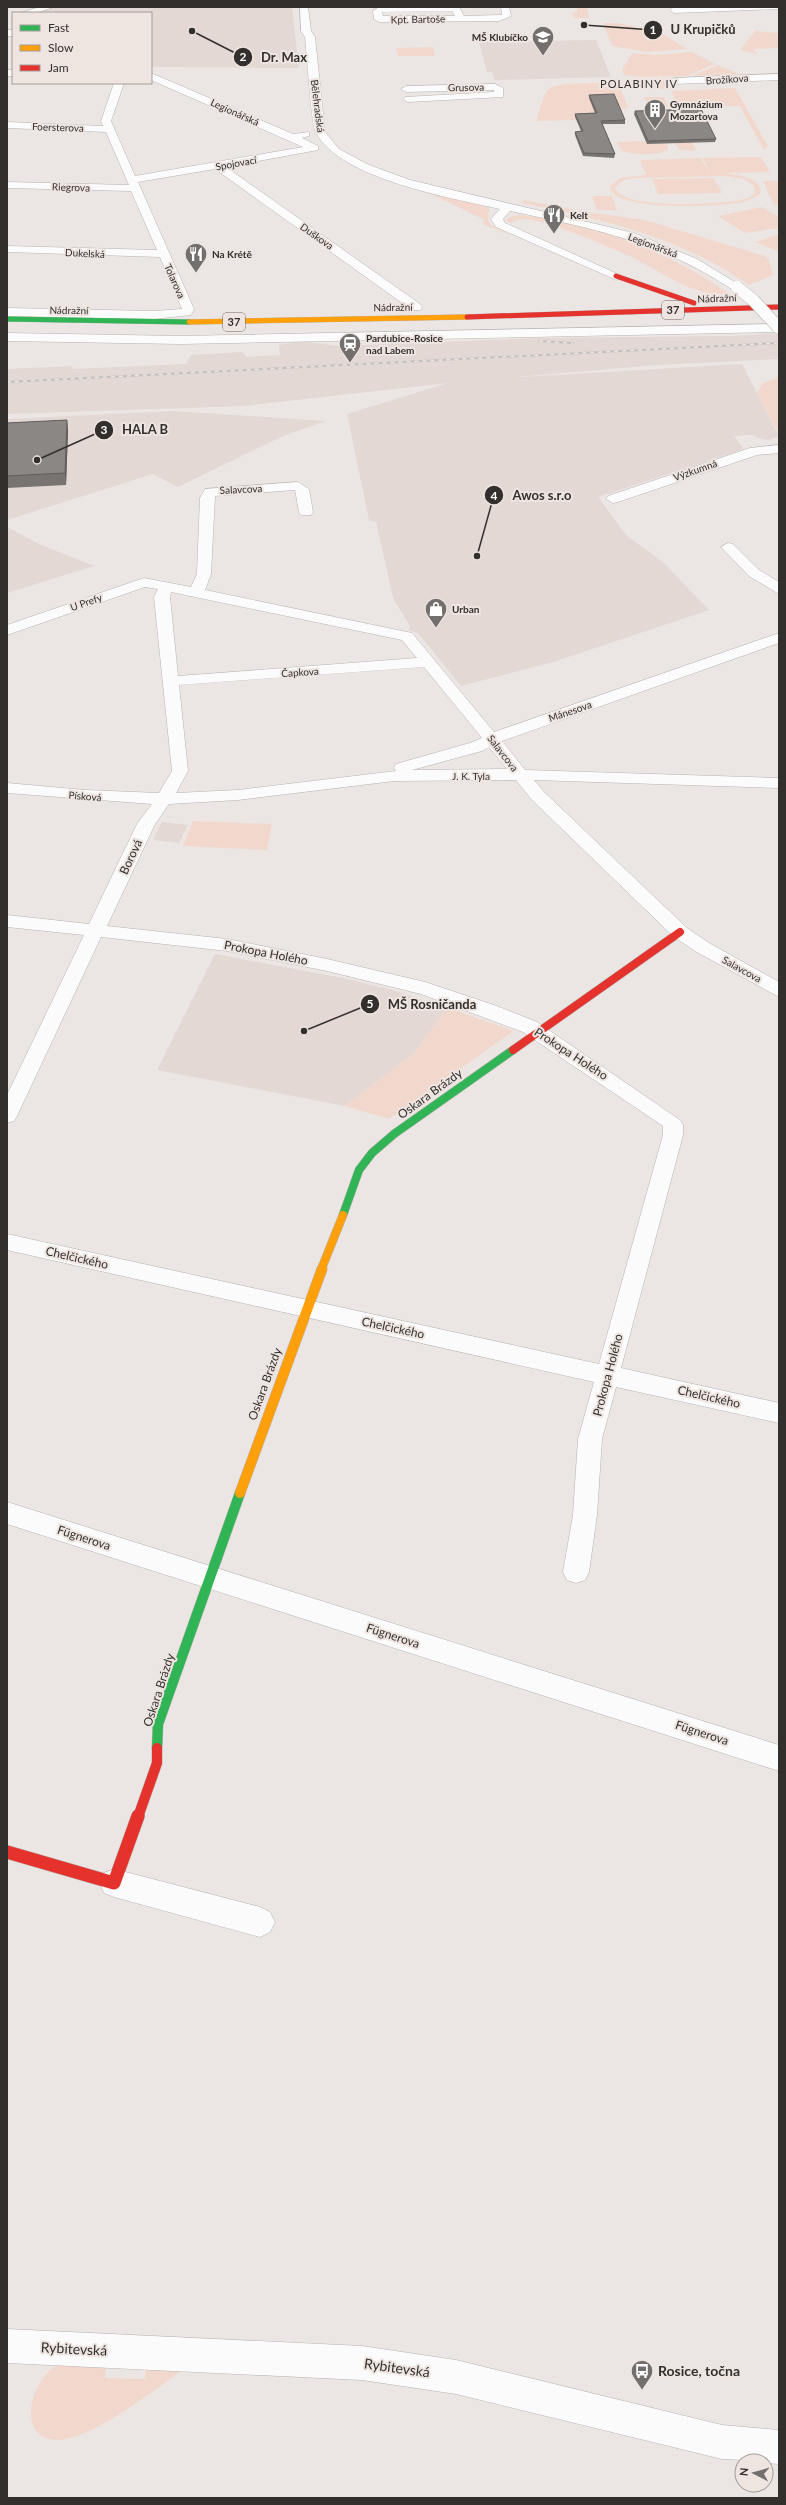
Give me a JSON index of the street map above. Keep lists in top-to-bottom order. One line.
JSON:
{"streets":{"main road":["Nádražní","37","Oskara Brázdy"],"street":["Kpt. Bartoše","Brožíkova","Grusova","Bělehradská","Legionářská","Foersterova","Spojovací","Riegrova","Duškova","Dukelská","Tolarova","Výzkumná","Salavcova","U Prefy","Čapkova","Mánesova","J. K. Tyla","Písková","Borová","Prokopa Holého","Chelčického","Fügnerova","Rybitevská"]},"crossings":[["Bělehradská","Legionářská"],["Legionářská","Spojovací"],["Legionářská","Nádražní"],["Foersterova","Tolarova"],["Spojovací","Riegrova"],["Spojovací","Duškova"],["Spojovací","Tolarova"],["Riegrova","Tolarova"],["Dukelská","Tolarova"],["Salavcova","U Prefy"],["Salavcova","Čapkova"],["Salavcova","Mánesova"],["Salavcova","J. K. Tyla"],["Salavcova","Borová"],["Salavcova","Oskara Brázdy"],["U Prefy","Borová"],["Čapkova","Borová"],["Mánesova","J. K. Tyla"],["J. K. Tyla","Písková"],["J. K. Tyla","Borová"],["Písková","Borová"],["Borová","Prokopa Holého"],["Prokopa Holého","Oskara Brázdy"],["Prokopa Holého","Chelčického"],["Oskara Brázdy","Chelčického"],["Oskara Brázdy","Fügnerova"]],"districts":["POLABINY IV"],"places":{"other":["U Krupičků","Dr. Max","HALA B","Awos s.r.o","MŠ Rosničanda"],"school or university":["MŠ Klubíčko"],"building":["Gymnázium Mozartova"],"restaurant":["Kelt","Na Krétě"],"station":["Pardubice-Rosice nad Labem"],"shop":["Urban"],"bus stop":["Rosice, točna"]},"legend":["Fast","Slow","Jam"],"north":"left"}
